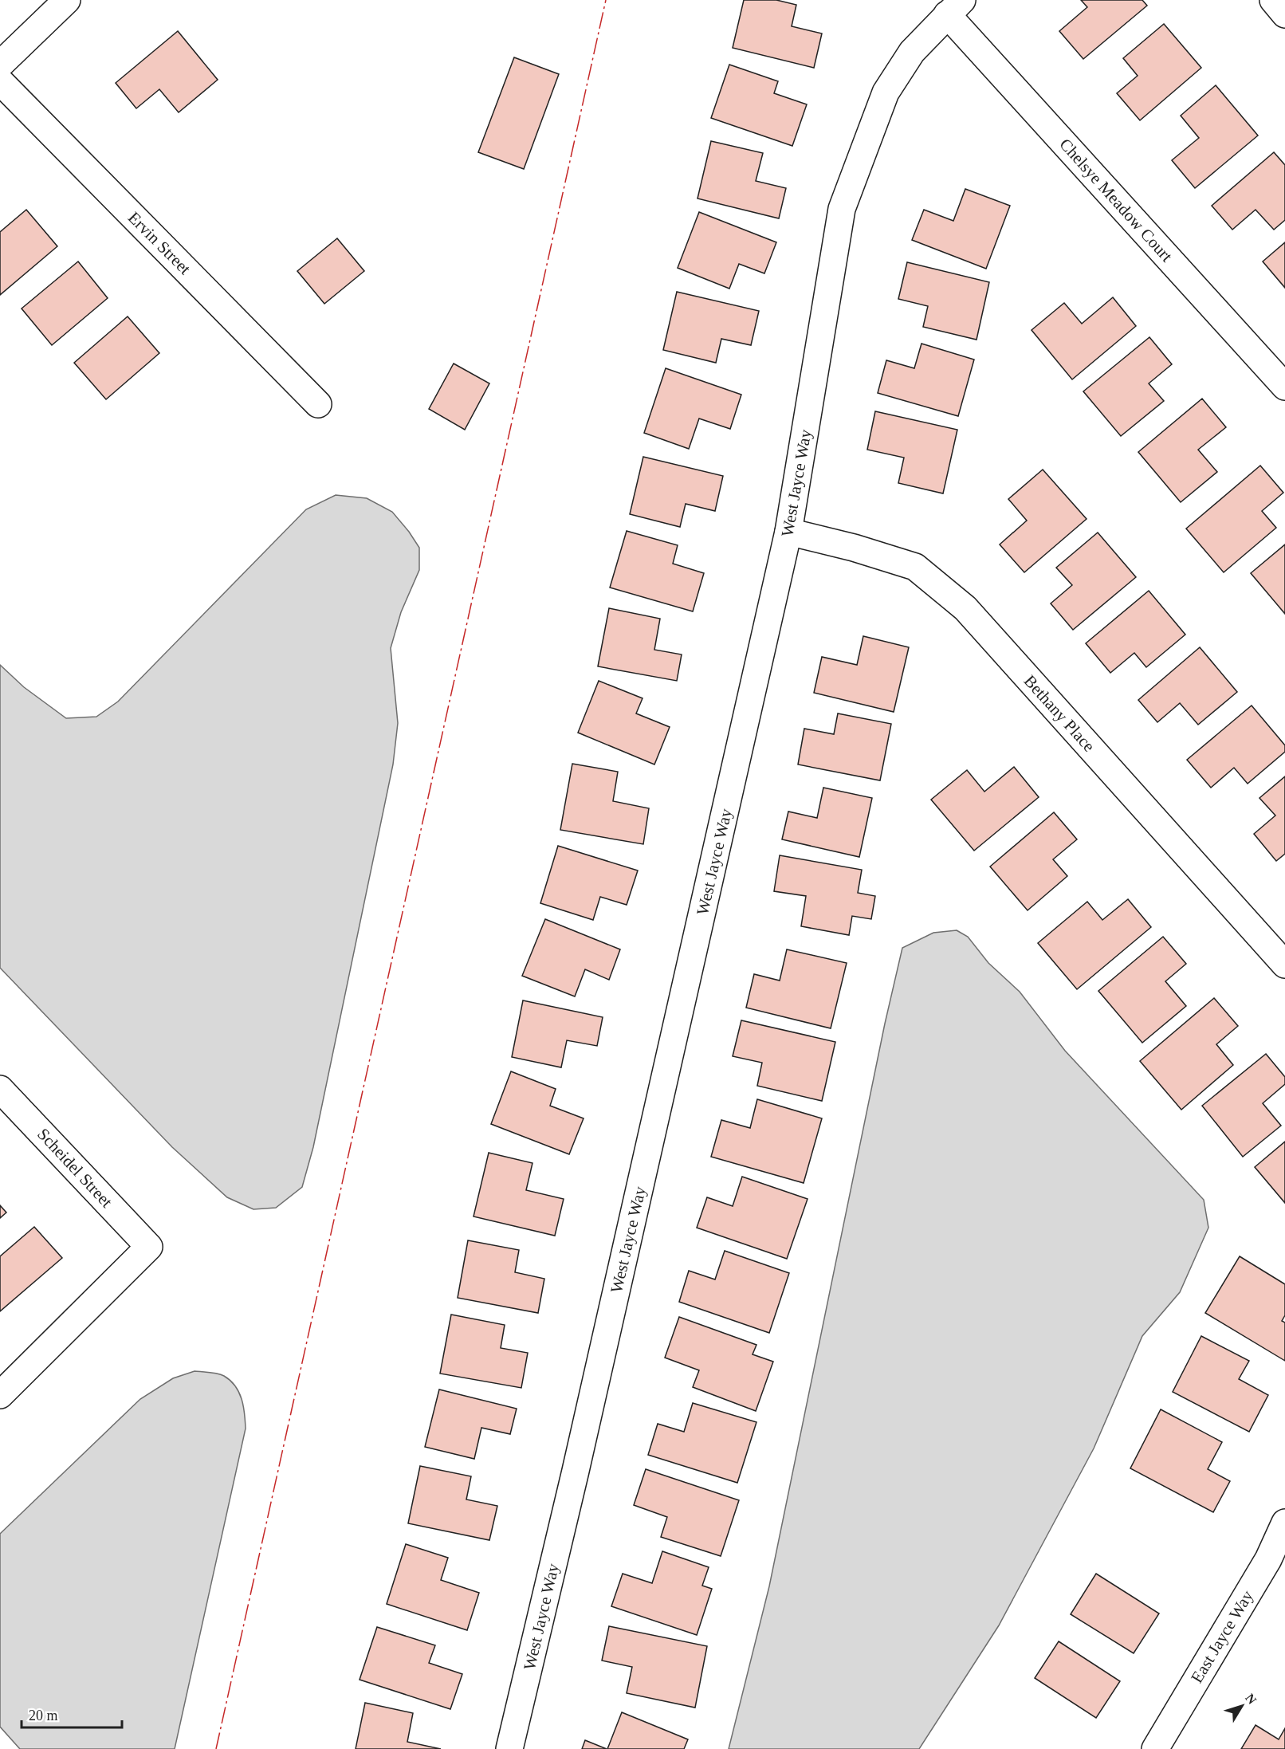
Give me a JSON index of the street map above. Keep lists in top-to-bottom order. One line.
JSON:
{"streets":{"street":["Chelsye Meadow Court","Ervin Street","West Jayce Way","Bethany Place","Scheidel Street","East Jayce Way"]},"crossings":[["Chelsye Meadow Court","West Jayce Way"],["West Jayce Way","Bethany Place"]],"scale_bar":"20 m","north":"top right"}
